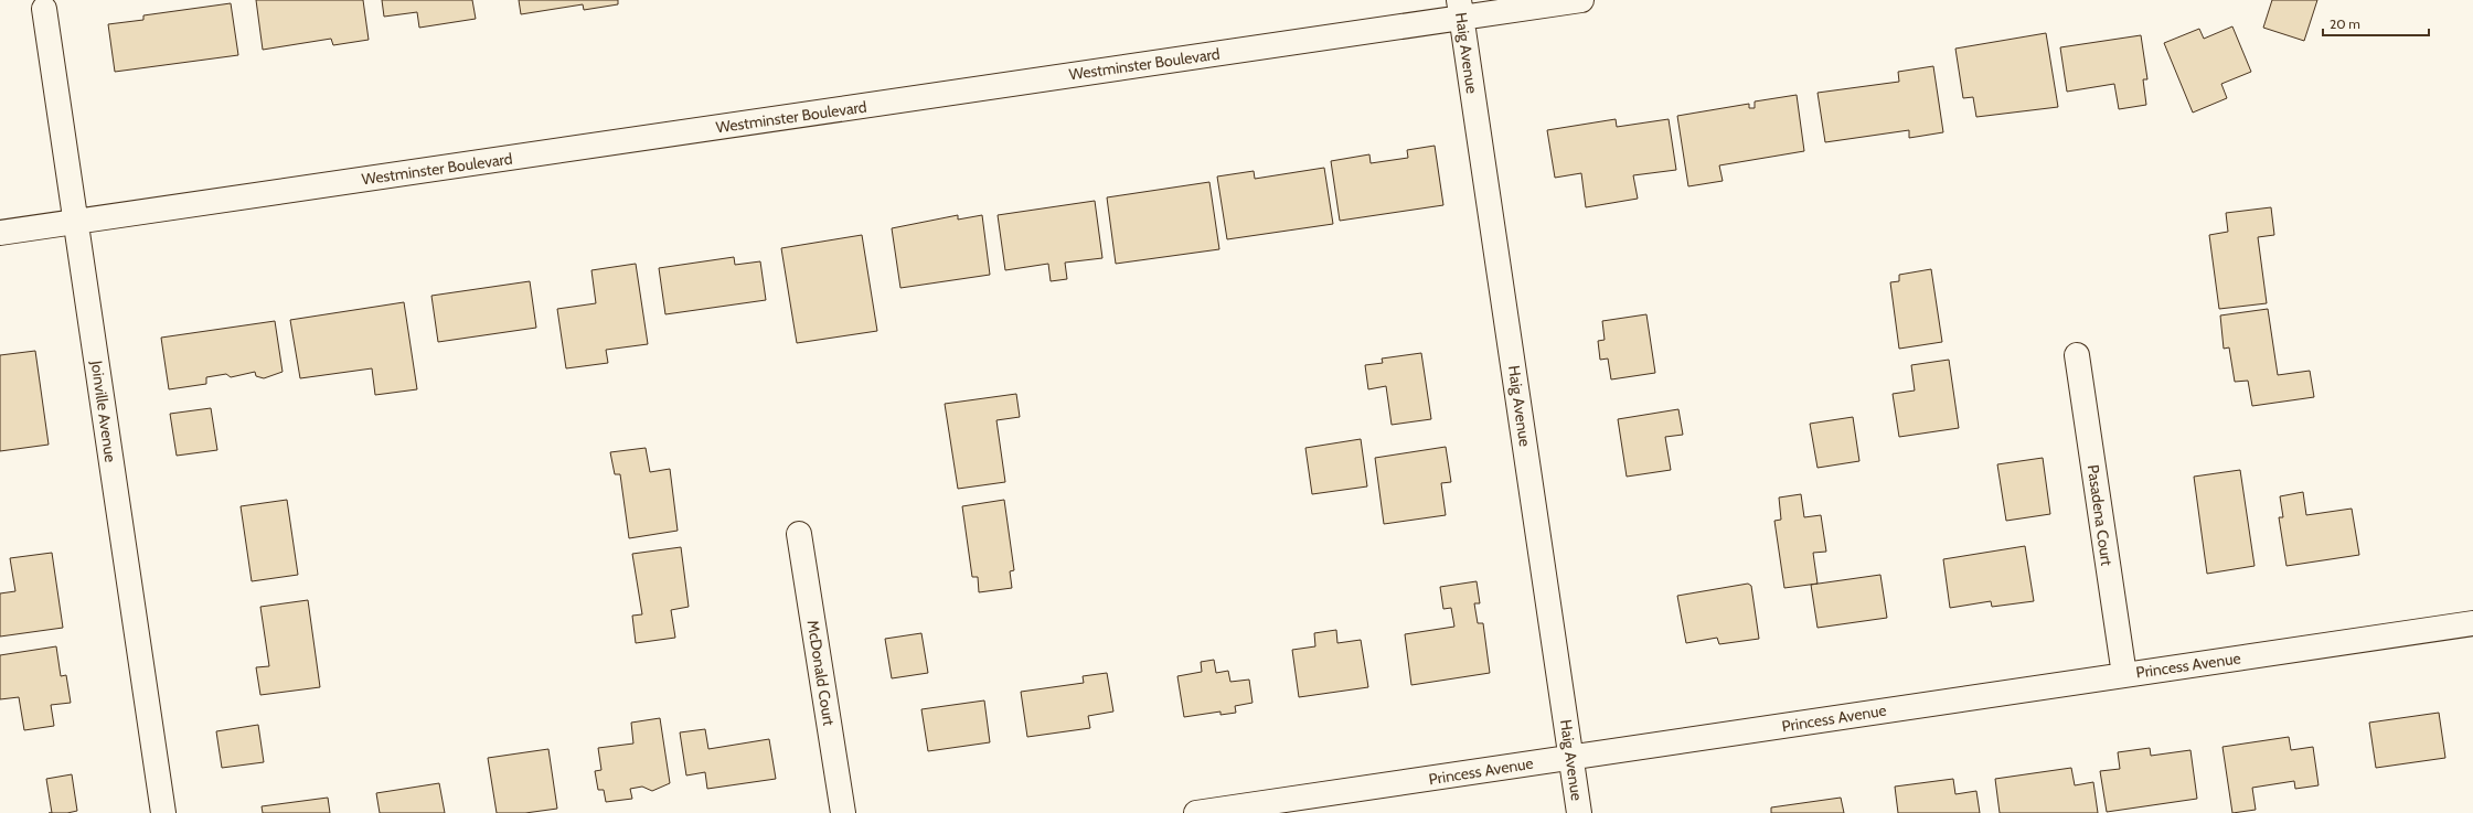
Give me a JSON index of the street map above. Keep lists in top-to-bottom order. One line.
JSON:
{"streets":{"street":["Haig Avenue","Westminster Boulevard","Joinville Avenue","Pasadena Court","Princess Avenue","McDonald Court"]},"crossings":[["Haig Avenue","Westminster Boulevard"],["Haig Avenue","Princess Avenue"],["Westminster Boulevard","Joinville Avenue"],["Pasadena Court","Princess Avenue"]],"scale_bar":"20 m"}
